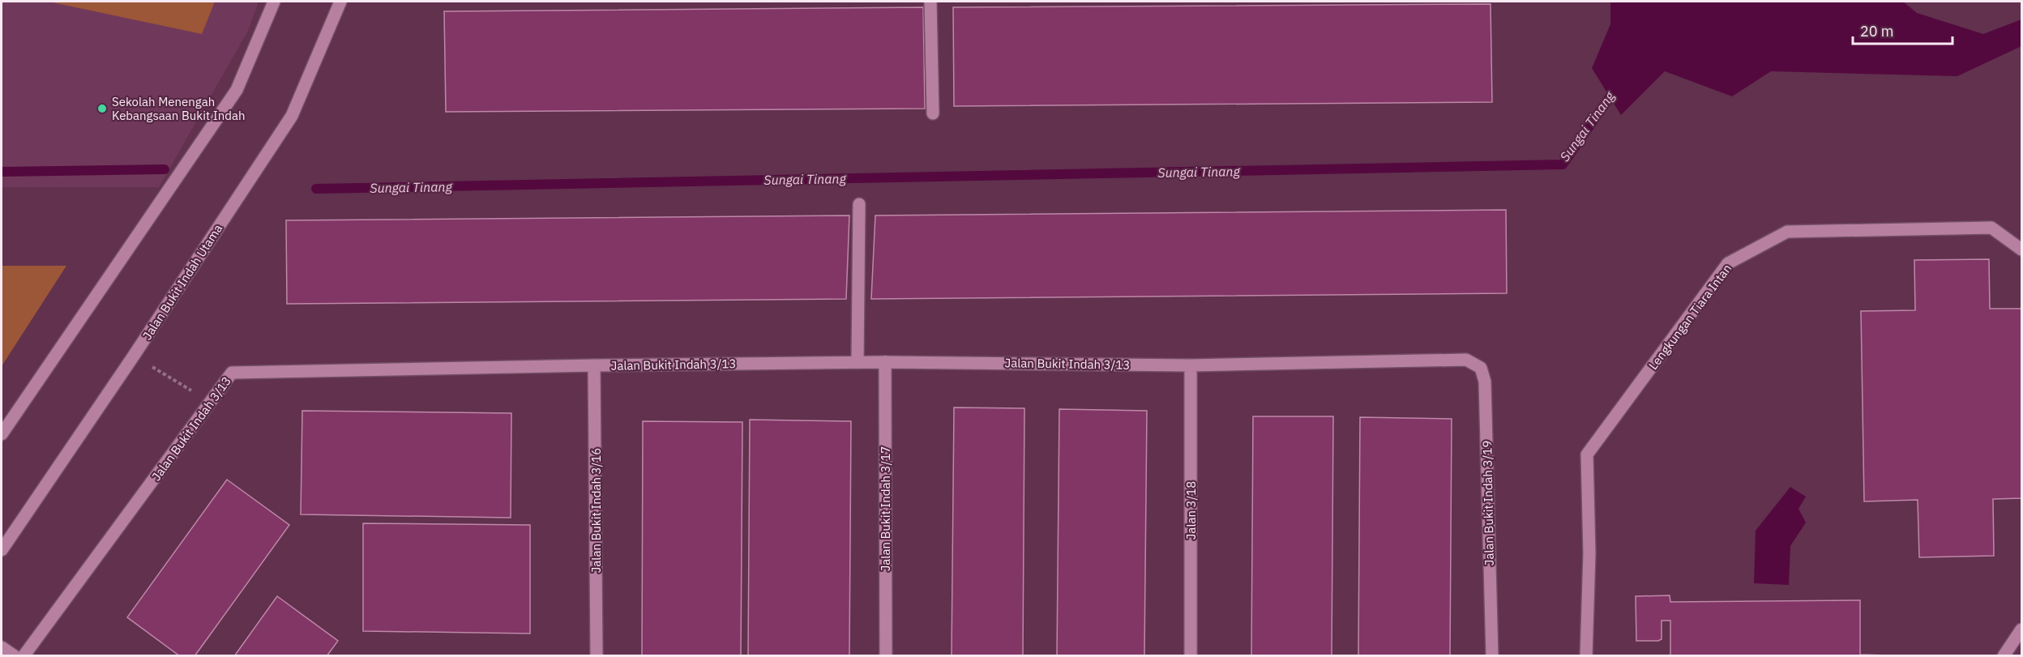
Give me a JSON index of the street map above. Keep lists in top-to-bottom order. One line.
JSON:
{"streets":{"street":["Jalan Bukit Indah Utama","Lengkungan Tiara Intan","Jalan Bukit Indah 3/13","Jalan Bukit Indah 3/19","Jalan Bukit Indah 3/17","Jalan Bukit Indah 3/16","Jalan 3/18"]},"crossings":[["Jalan Bukit Indah 3/13","Jalan Bukit Indah 3/19"],["Jalan Bukit Indah 3/13","Jalan Bukit Indah 3/17"],["Jalan Bukit Indah 3/13","Jalan Bukit Indah 3/16"],["Jalan Bukit Indah 3/13","Jalan 3/18"]],"water":["Sungai Tinang"],"places":["Sekolah Menengah Kebangsaan Bukit Indah"],"scale_bar":"20 m"}
